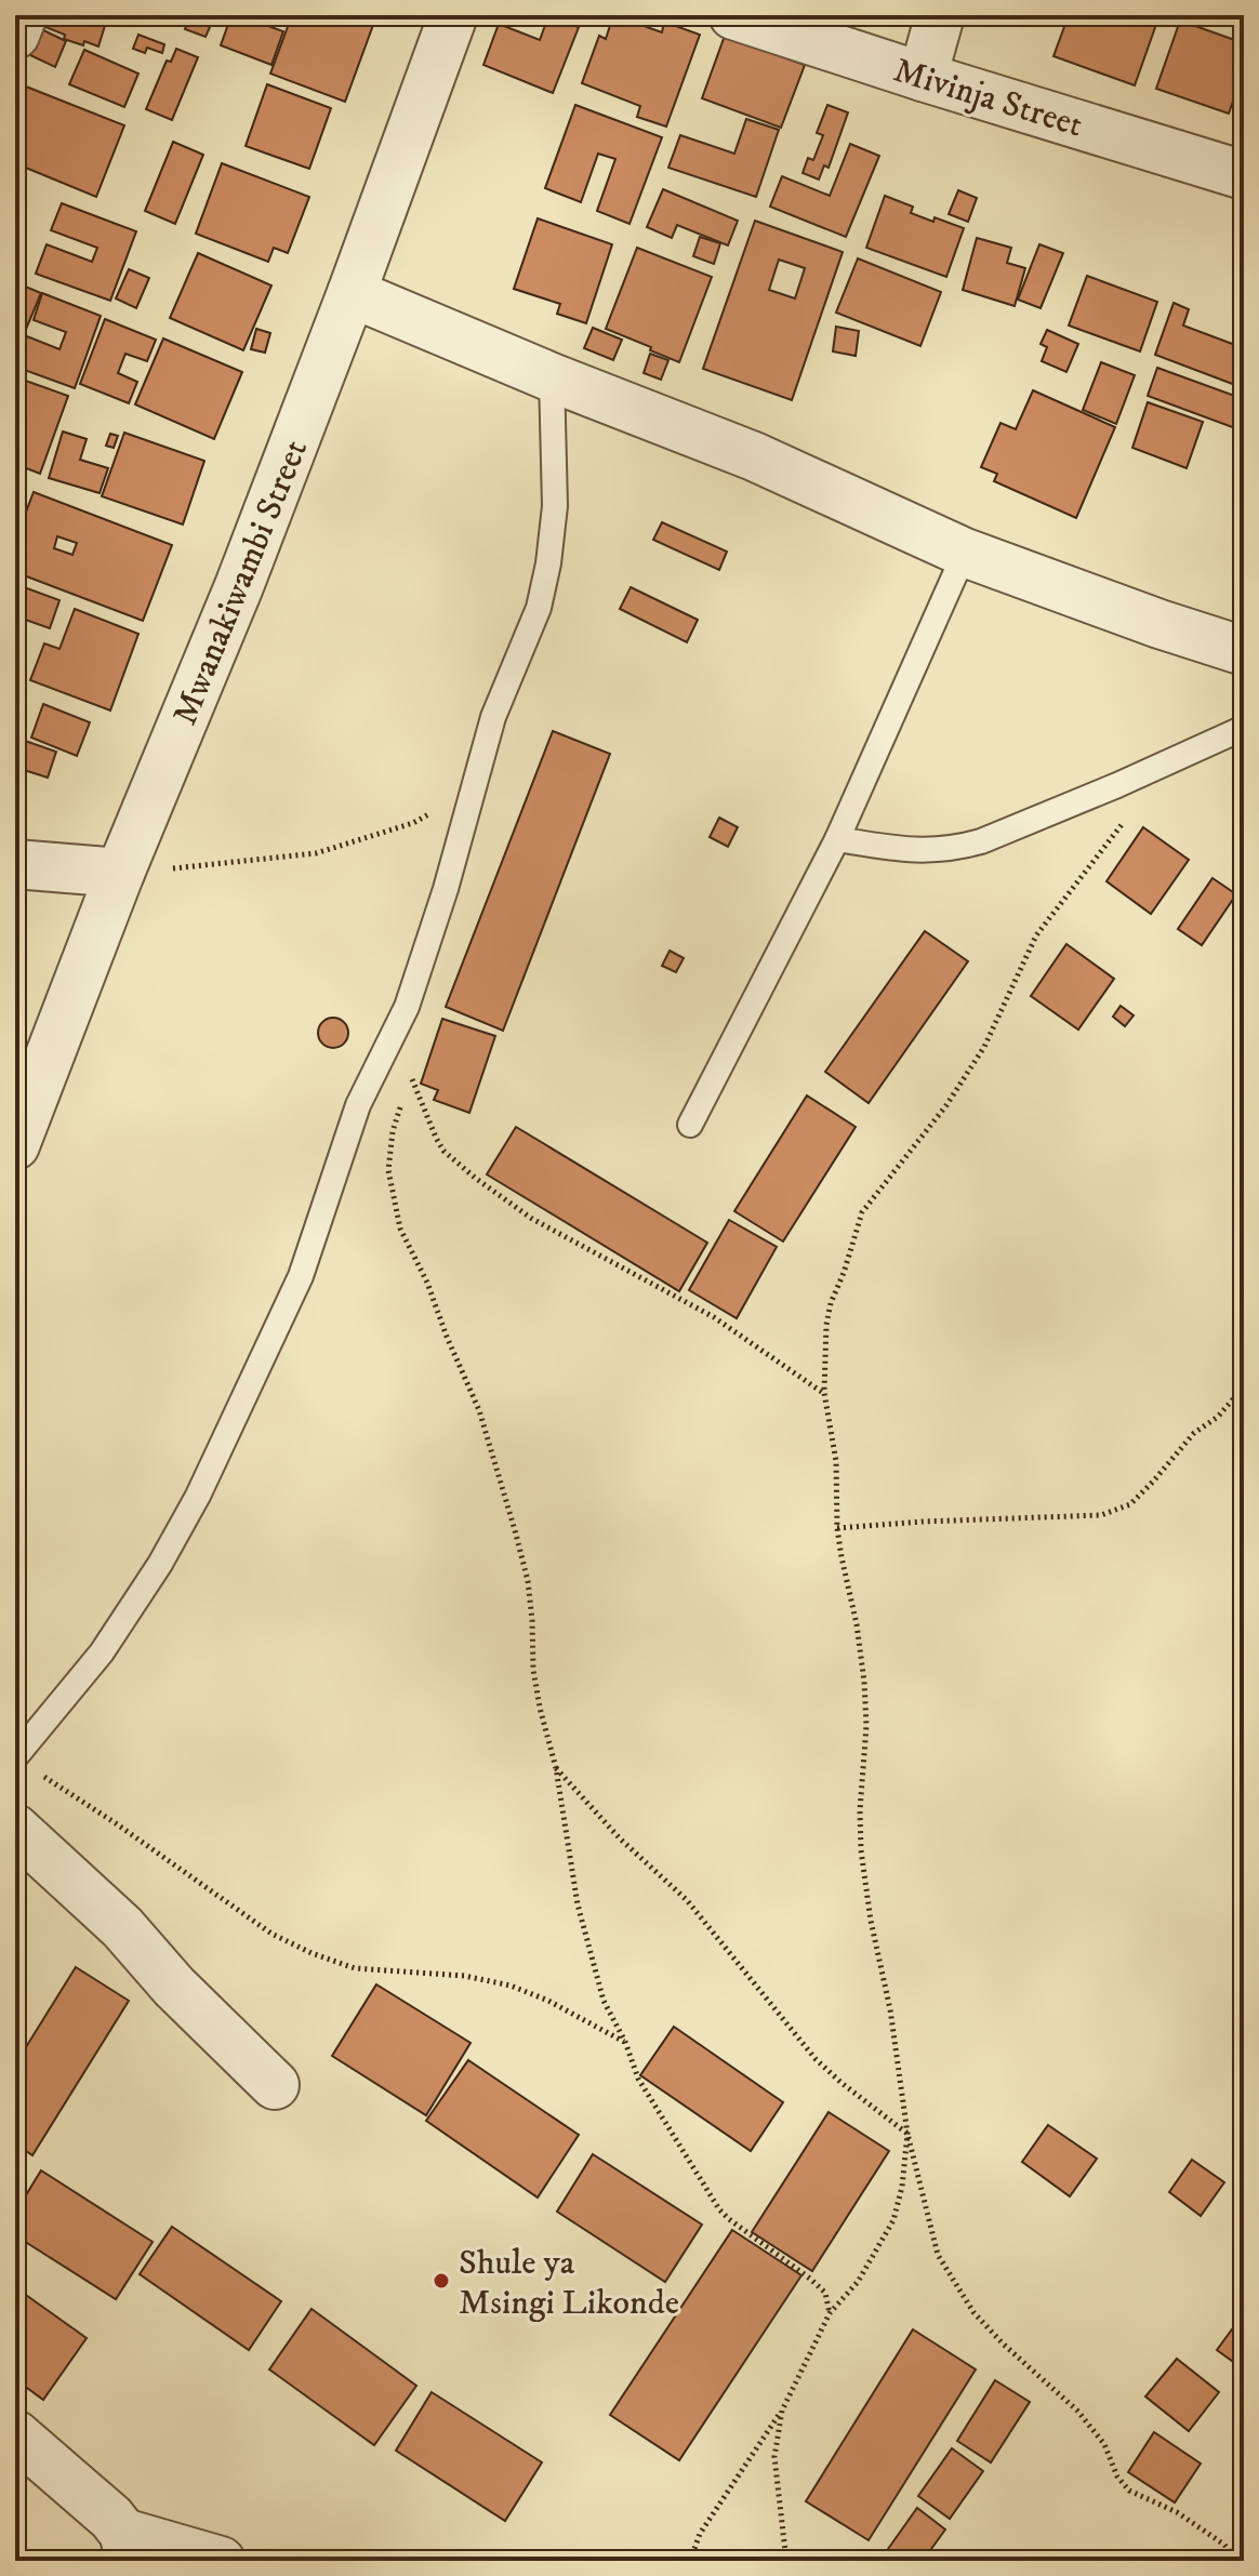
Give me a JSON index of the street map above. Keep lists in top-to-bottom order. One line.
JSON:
{"streets":{"street":["Mivinja Street","Mwanakiwambi Street"]},"places":["Shule ya Msingi Likonde"]}
